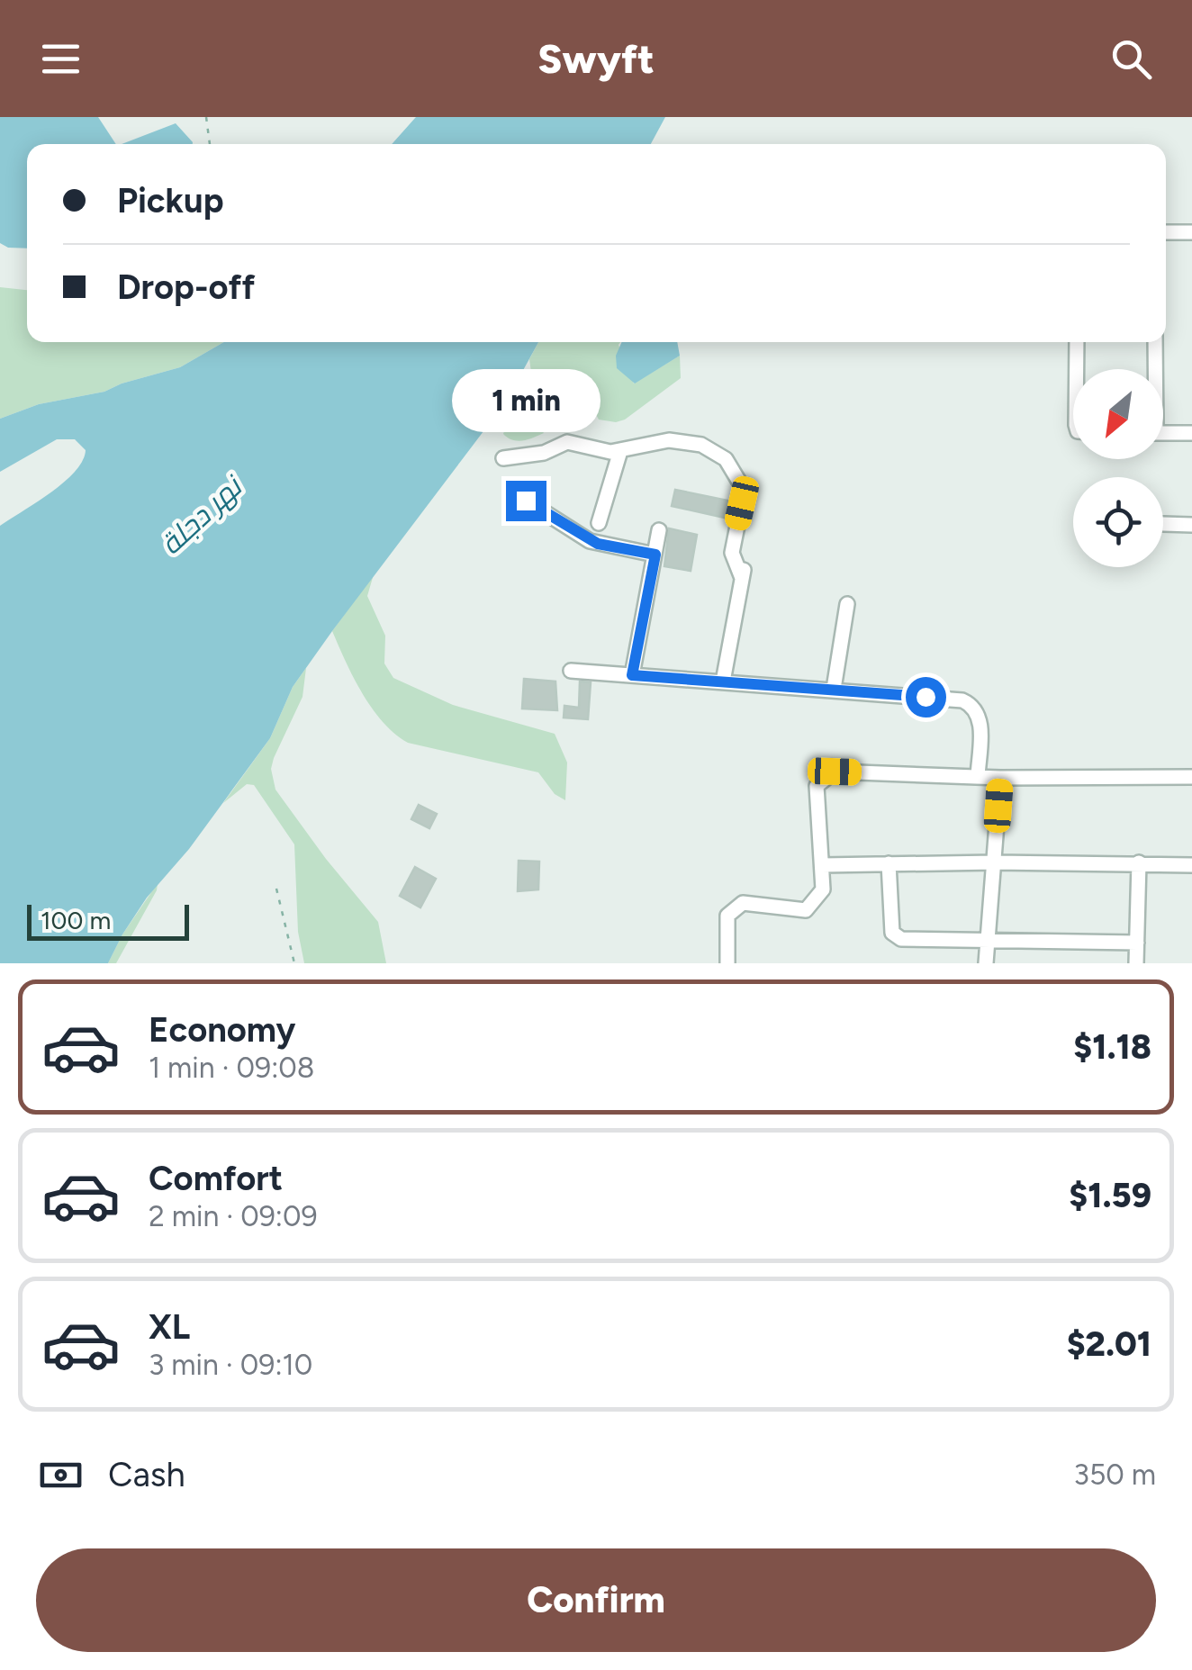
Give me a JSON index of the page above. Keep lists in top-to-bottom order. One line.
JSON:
{"water":["نهر دجلة"],"scale_bar":"100 m","north":"bottom left","page":{"header":"Swyft","banner":["Pickup","Drop-off"],"bubble":"1 min","scale":"100 m","list":[{"name":"Economy","note":"1 min · 09:08","value":"$1.18"},{"name":"Comfort","note":"2 min · 09:09","value":"$1.59"},{"name":"XL","note":"3 min · 09:10","value":"$2.01"}],"pay":["Cash","350 m"],"buttons":"Confirm"}}
